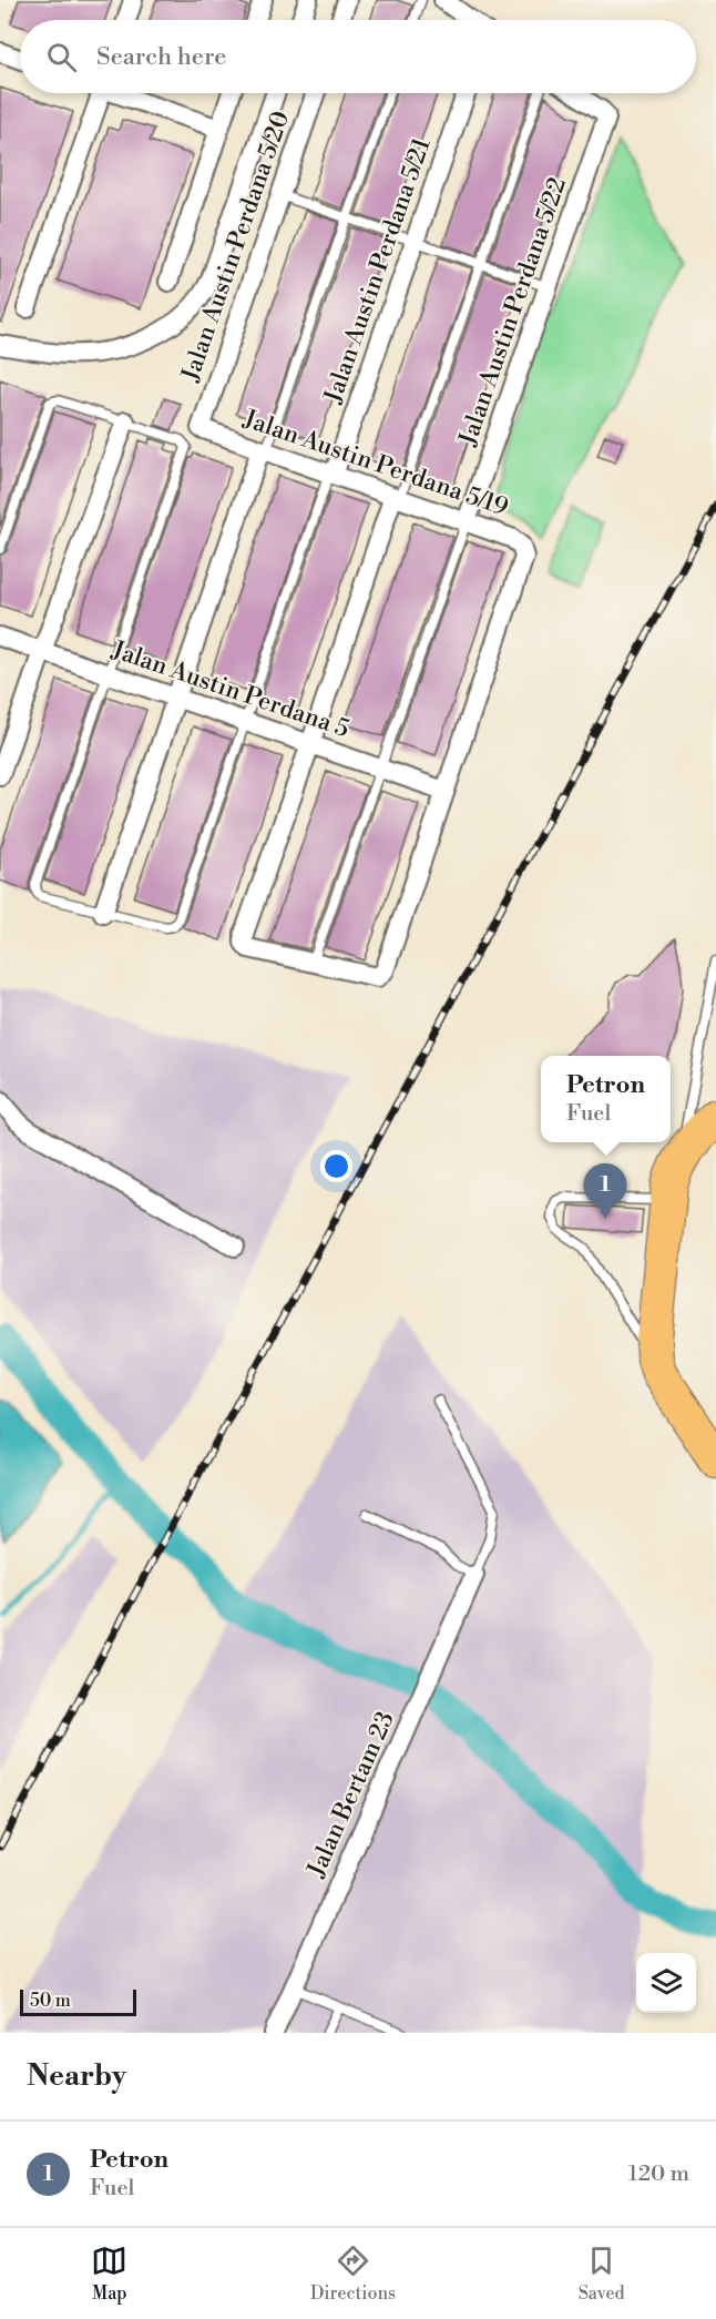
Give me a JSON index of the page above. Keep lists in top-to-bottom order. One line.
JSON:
{"streets":{"street":["Jalan Austin Perdana 5/20","Jalan Austin Perdana 5/21","Jalan Austin Perdana 5/22","Jalan Austin Perdana 5/19","Jalan Austin Perdana 5","Jalan Bertam 23"]},"crossings":[["Jalan Austin Perdana 5/20","Jalan Austin Perdana 5/19"],["Jalan Austin Perdana 5/21","Jalan Austin Perdana 5/19"],["Jalan Austin Perdana 5/22","Jalan Austin Perdana 5/19"],["Jalan Austin Perdana 5/19","Jalan Austin Perdana 5"]],"scale_bar":"50 m","page":{"search":"Search here","popup":["Petron","Fuel"],"pins":"1","scale":"50 m","heading":"Nearby","list":[{"mark":"1","name":"Petron","note":"Fuel","value":"120 m"}],"nav":["Map","Directions","Saved"]}}
